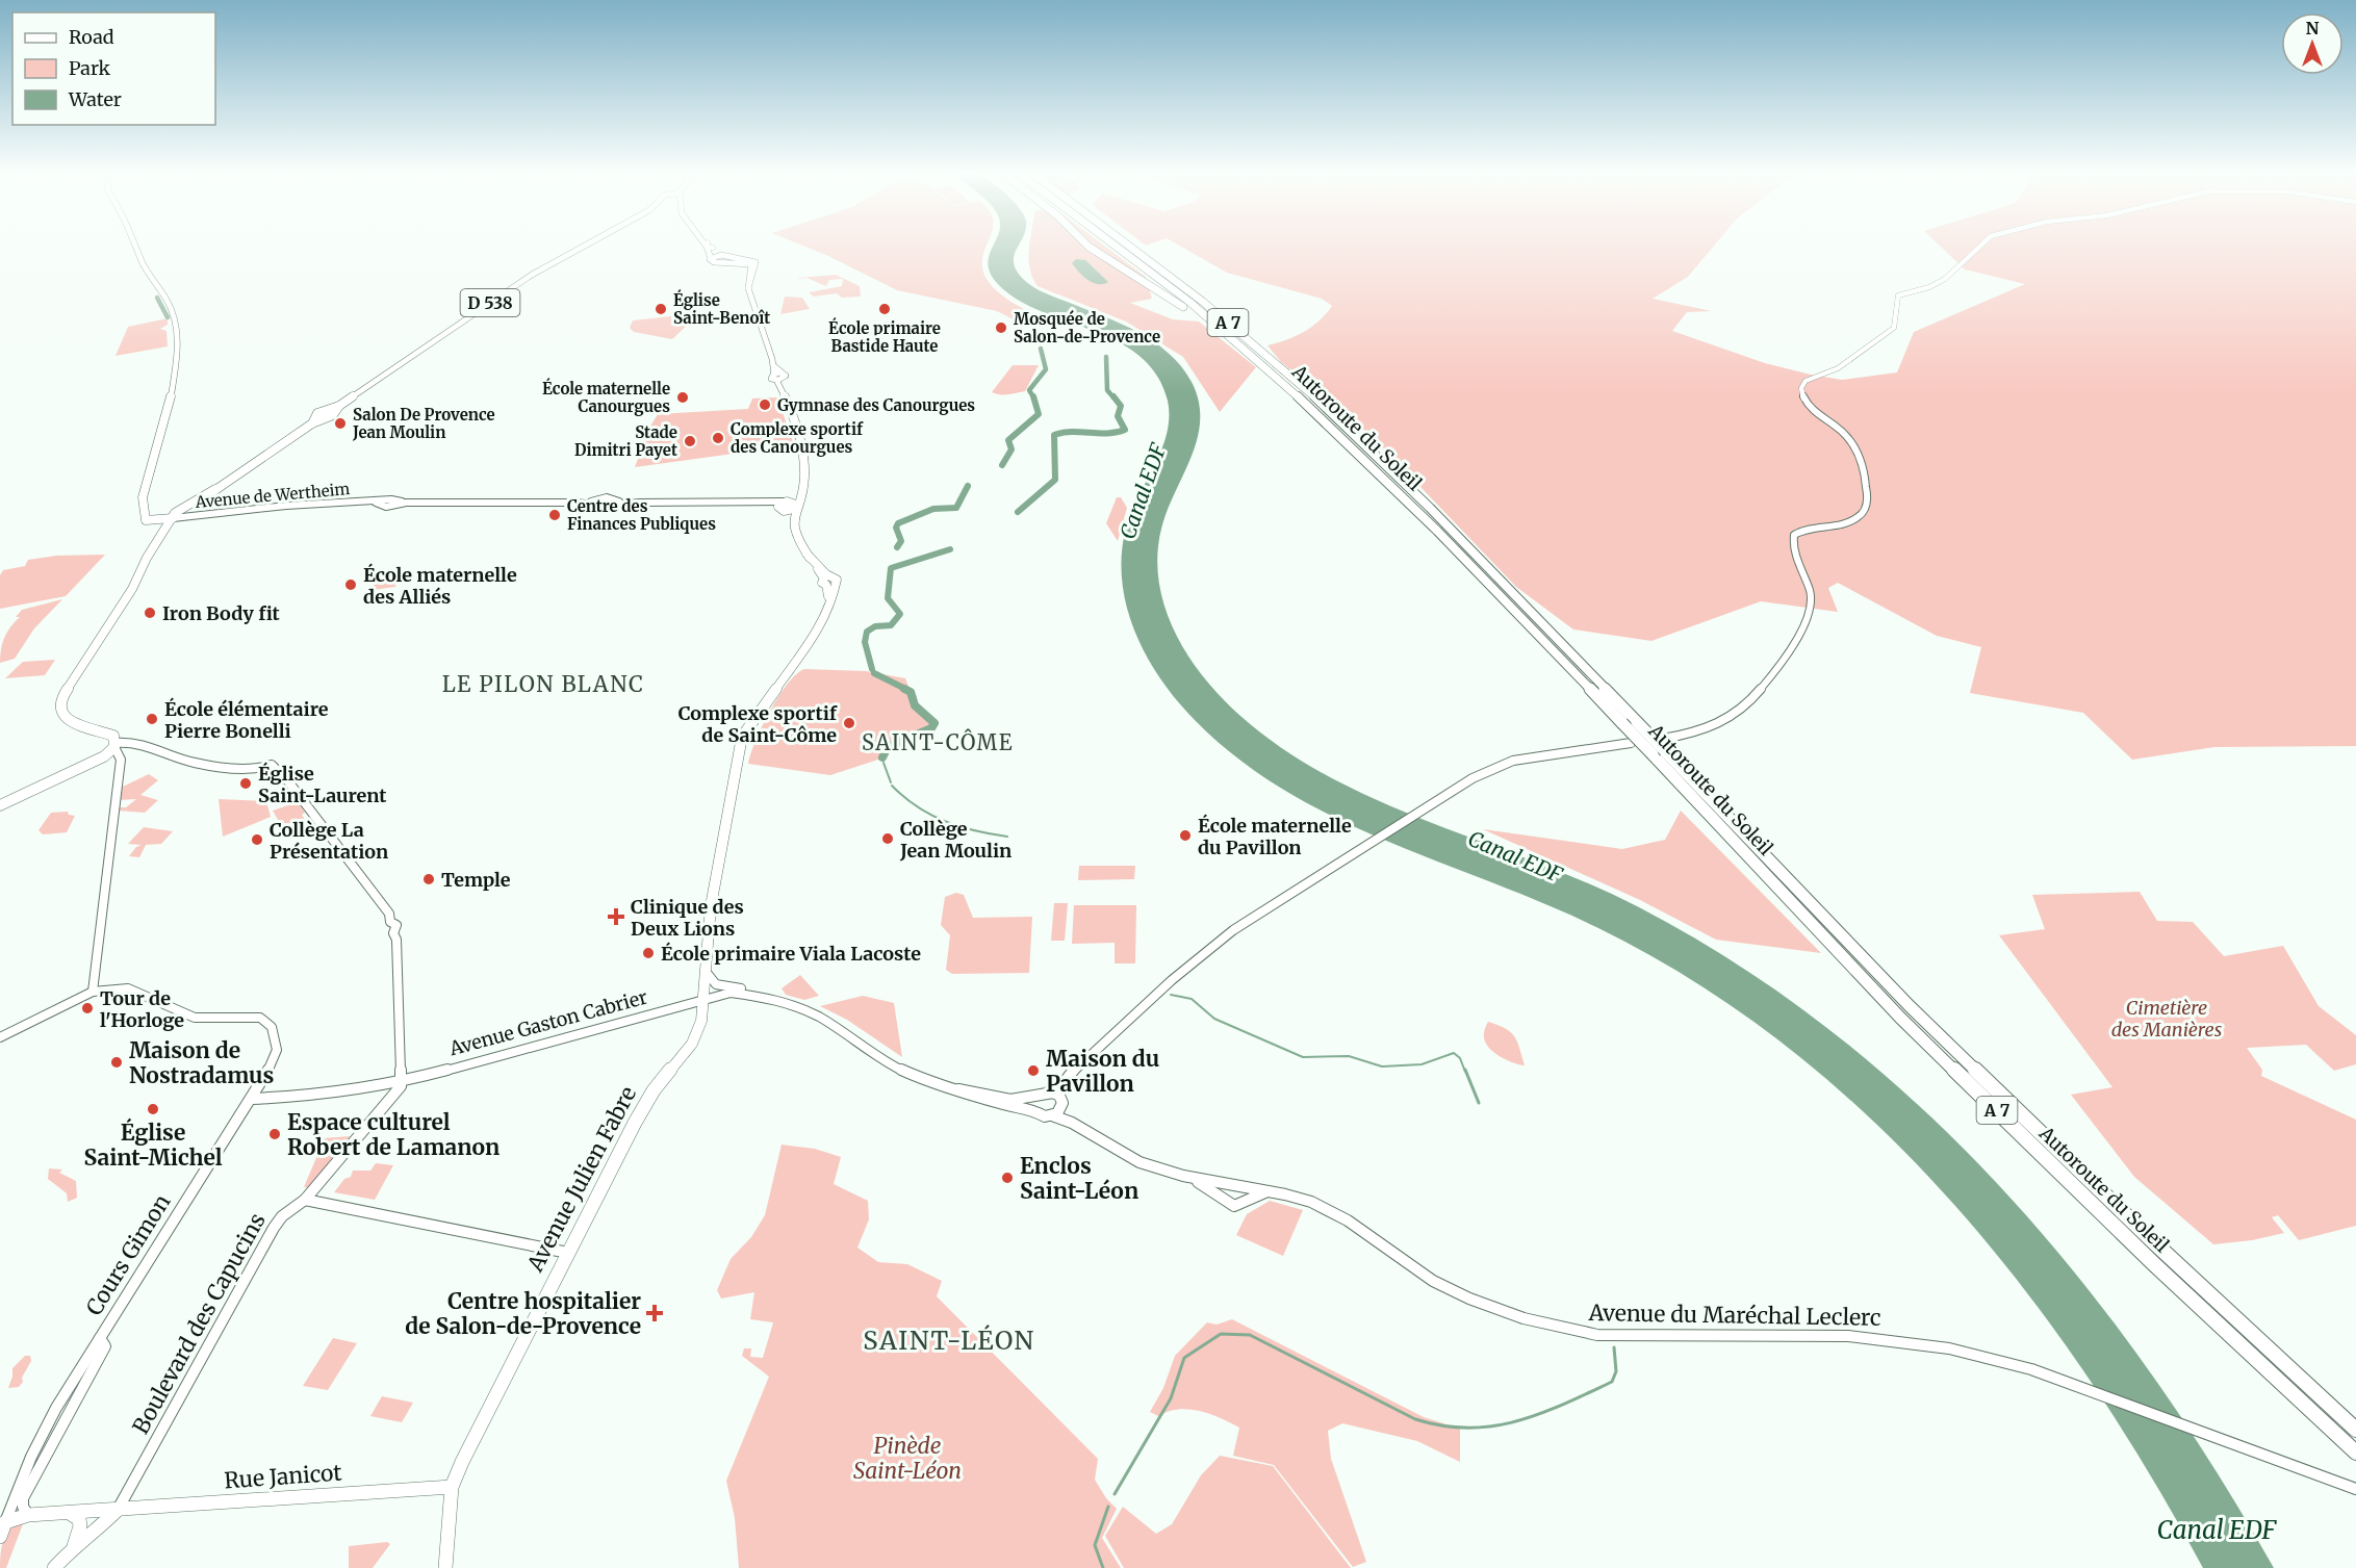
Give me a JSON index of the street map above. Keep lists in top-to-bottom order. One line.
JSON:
{"streets":{"highway":["A 7","Autoroute du Soleil"],"main road":["D 538","Avenue Julien Fabre","Rue Janicot"],"street":["Avenue de Wertheim","Avenue Gaston Cabrier","Cours Gimon","Avenue du Maréchal Leclerc","Boulevard des Capucins"]},"crossings":[["Avenue Gaston Cabrier","Avenue Julien Fabre"],["Avenue Gaston Cabrier","Cours Gimon"],["Avenue Gaston Cabrier","Boulevard des Capucins"],["Avenue Julien Fabre","Rue Janicot"],["Cours Gimon","Rue Janicot"],["Boulevard des Capucins","Rue Janicot"]],"districts":["LE PILON BLANC","SAINT-CÔME","SAINT-LÉON"],"water":["Canal EDF"],"parks":["Cimetière des Manières","Pinède Saint-Léon"],"places":{"other":["Église Saint-Benoît","École primaire Bastide Haute","Mosquée de Salon-de-Provence","École maternelle Canourgues","Gymnase des Canourgues","Salon De Provence Jean Moulin","Complexe sportif des Canourgues","Stade Dimitri Payet","Centre des Finances Publiques","École maternelle des Alliés","Iron Body fit","École élémentaire Pierre Bonelli","Complexe sportif de Saint-Côme","Église Saint-Laurent","École maternelle du Pavillon","Collège Jean Moulin","Collège La Présentation","Temple","École primaire Viala Lacoste","Tour de l'Horloge","Maison de Nostradamus","Maison du Pavillon","Église Saint-Michel","Espace culturel Robert de Lamanon","Enclos Saint-Léon"],"health":["Clinique des Deux Lions","Centre hospitalier de Salon-de-Provence"]},"legend":["Road","Park","Water"],"north":"top"}
